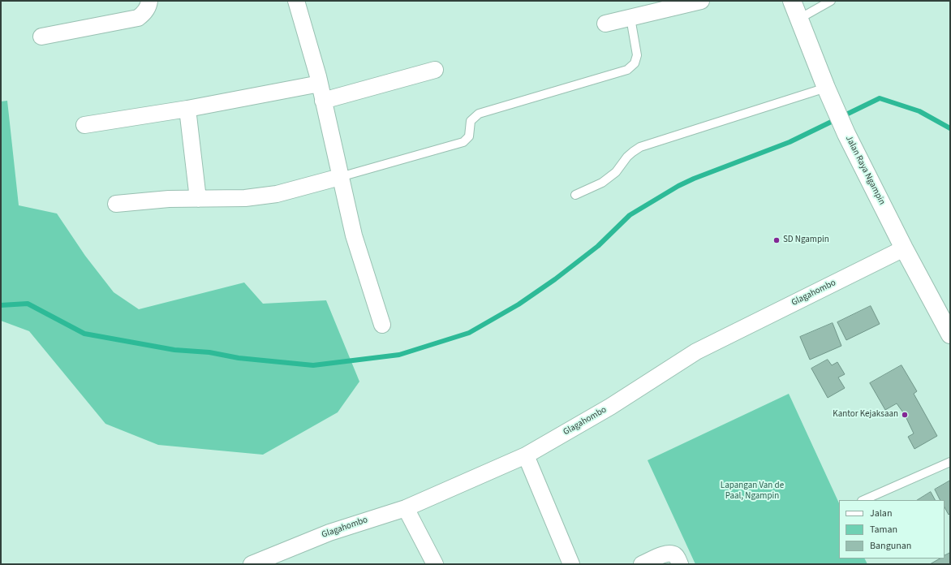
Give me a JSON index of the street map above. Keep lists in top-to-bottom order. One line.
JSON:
{"streets":{"main road":["Jalan Raya Ngampin"],"street":["Glagahombo"]},"crossings":[["Jalan Raya Ngampin","Glagahombo"]],"parks":["Lapangan Van de Paal, Ngampin"],"places":["SD Ngampin","Kantor Kejaksaan"],"legend":["Jalan","Taman","Bangunan"]}
